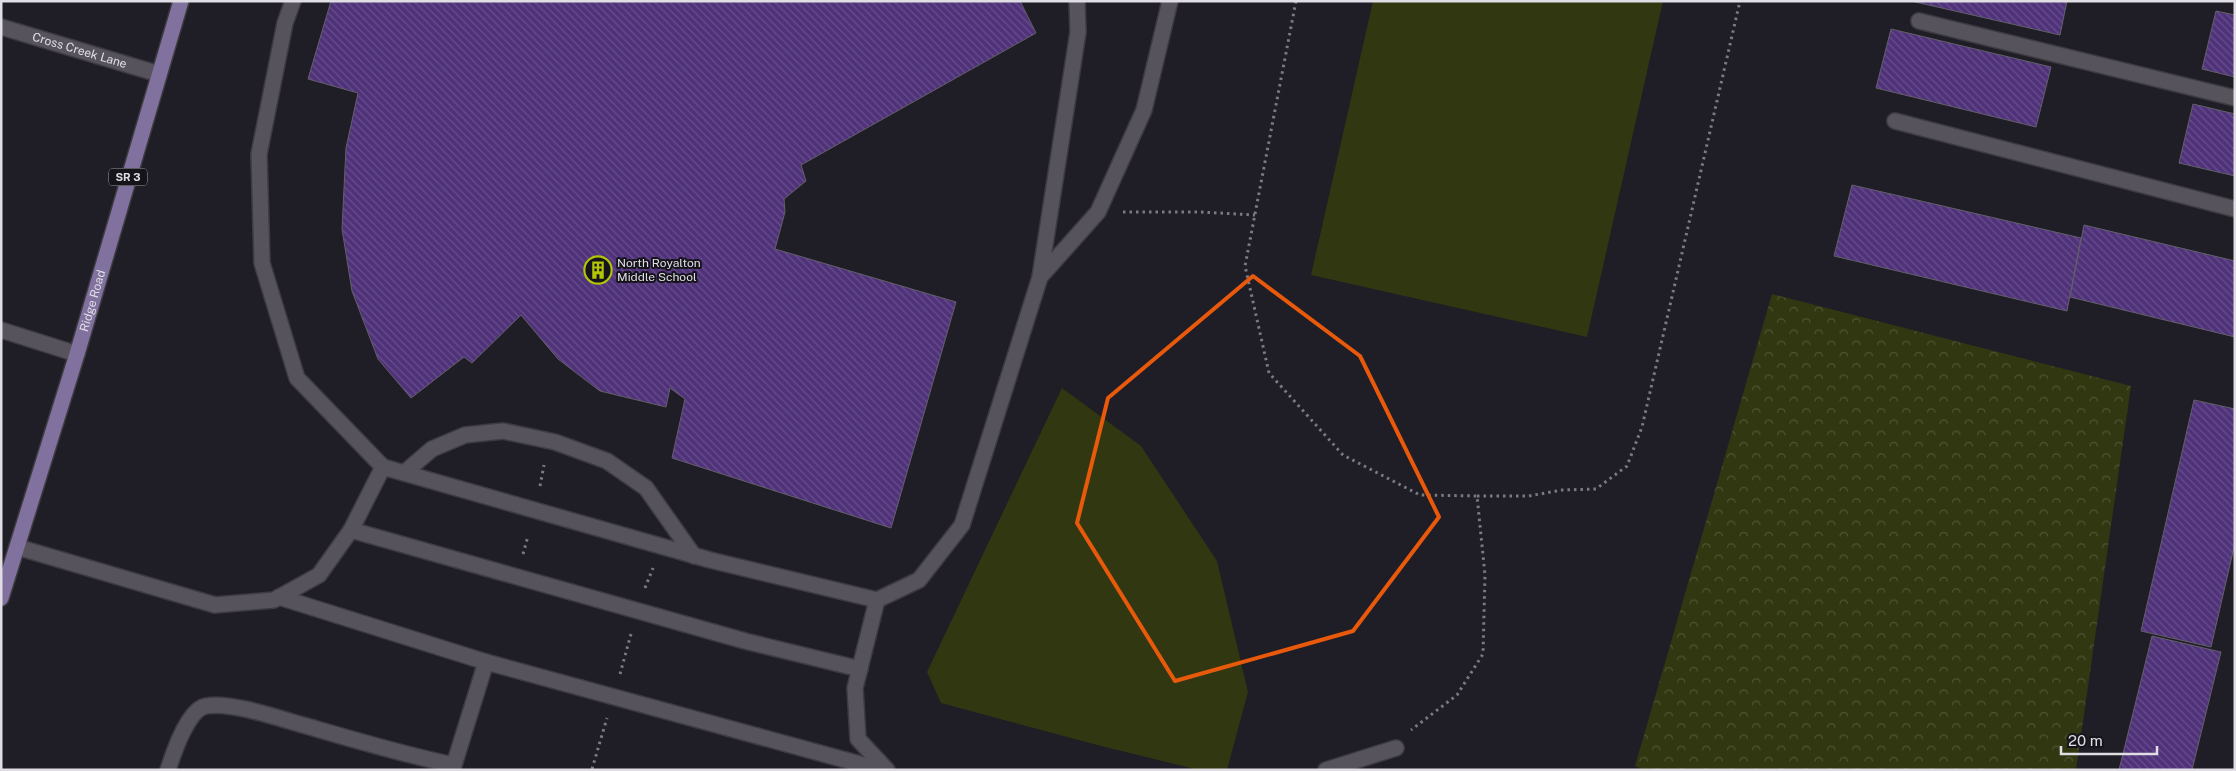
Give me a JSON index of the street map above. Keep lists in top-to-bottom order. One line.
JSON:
{"streets":{"main road":["SR 3","Ridge Road"],"street":["Cross Creek Lane"]},"crossings":[["Cross Creek Lane","Ridge Road"]],"places":{"building":["North Royalton Middle School"]},"scale_bar":"20 m"}
